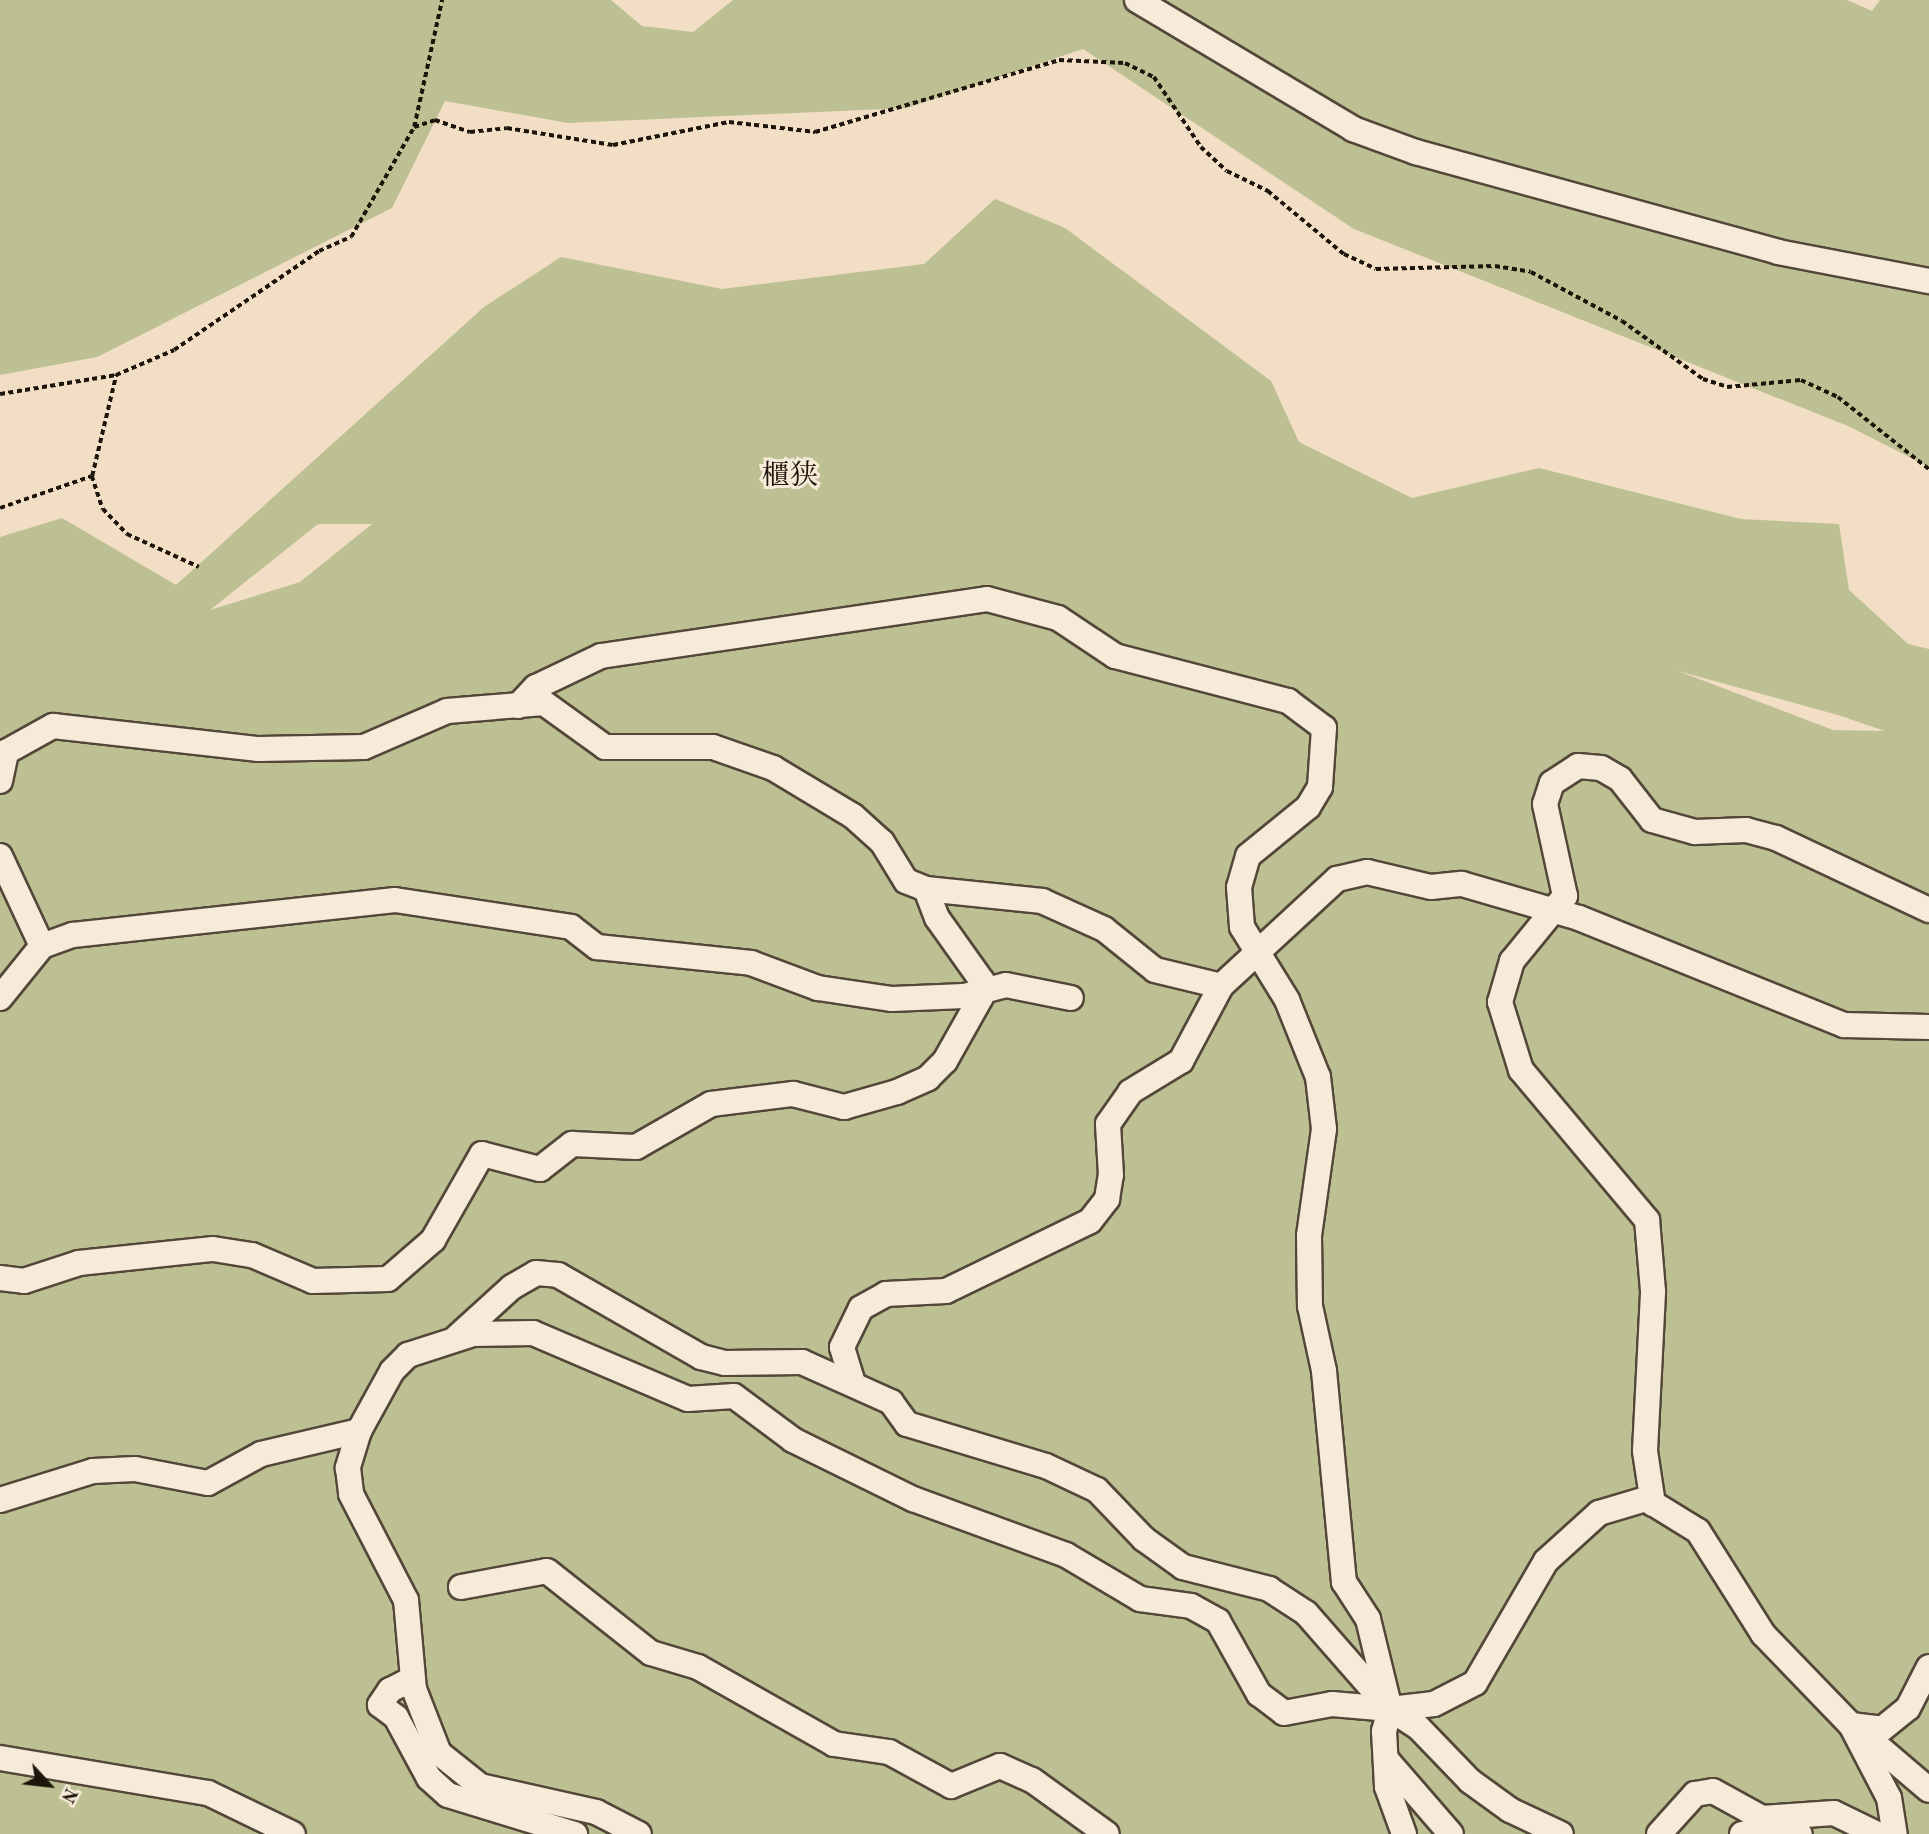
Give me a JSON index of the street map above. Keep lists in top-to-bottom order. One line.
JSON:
{"districts":["櫃狭"],"north":"bottom right"}
